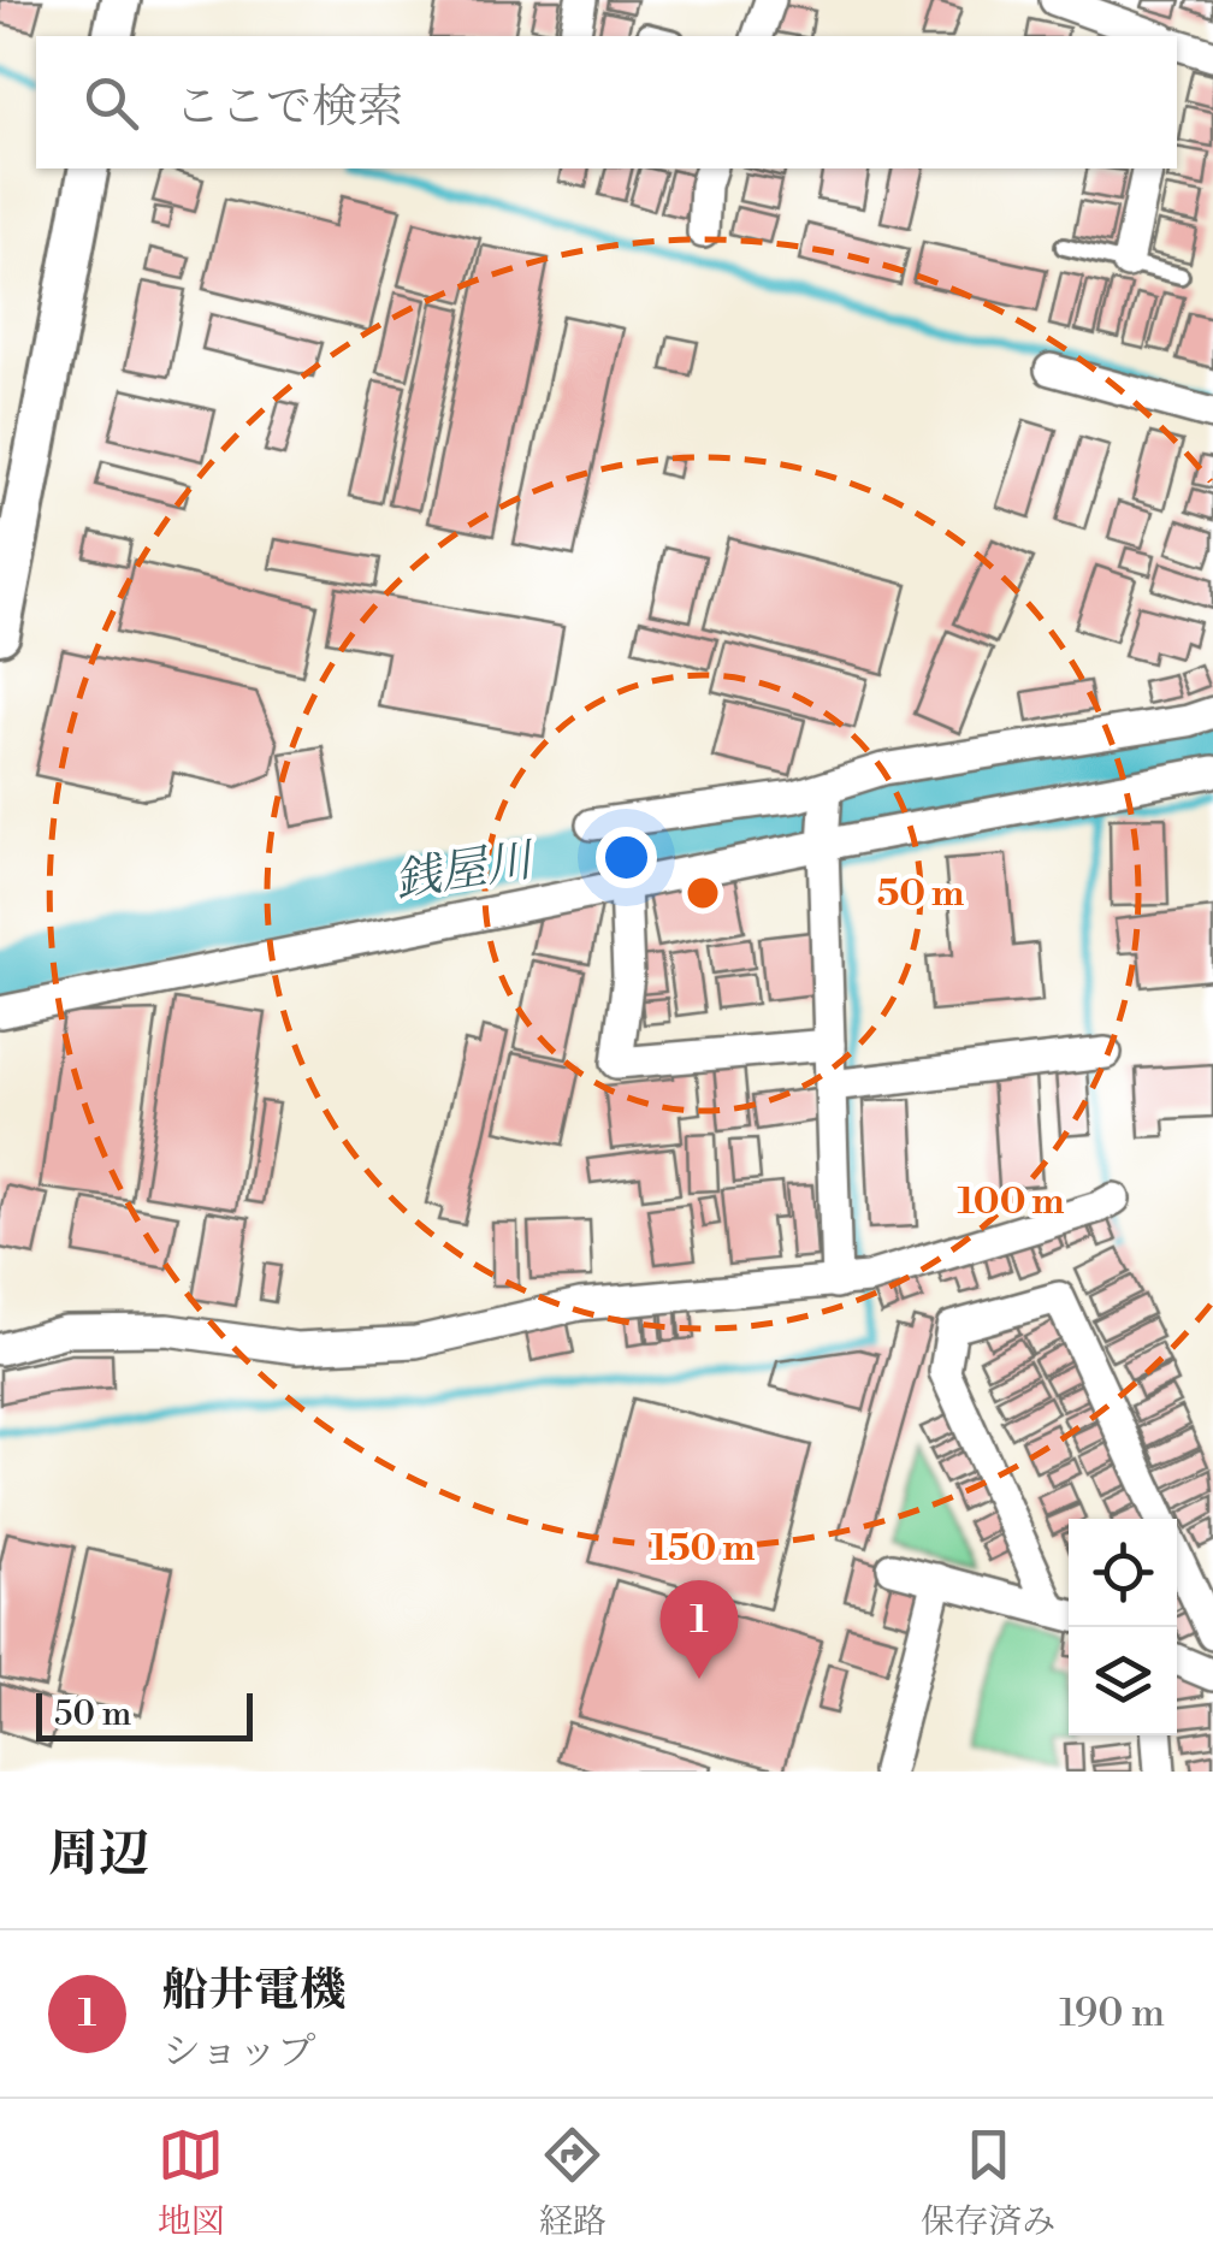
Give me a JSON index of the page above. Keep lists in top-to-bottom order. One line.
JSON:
{"water":["銭屋川"],"scale_bar":"50 m","page":{"search":"ここで検索","pins":"1","scale":"50 m","heading":"周辺","list":[{"mark":"1","name":"船井電機","note":"ショップ","value":"190 m"}],"nav":["地図","経路","保存済み"]},"rings":["50 m","100 m","150 m"]}
